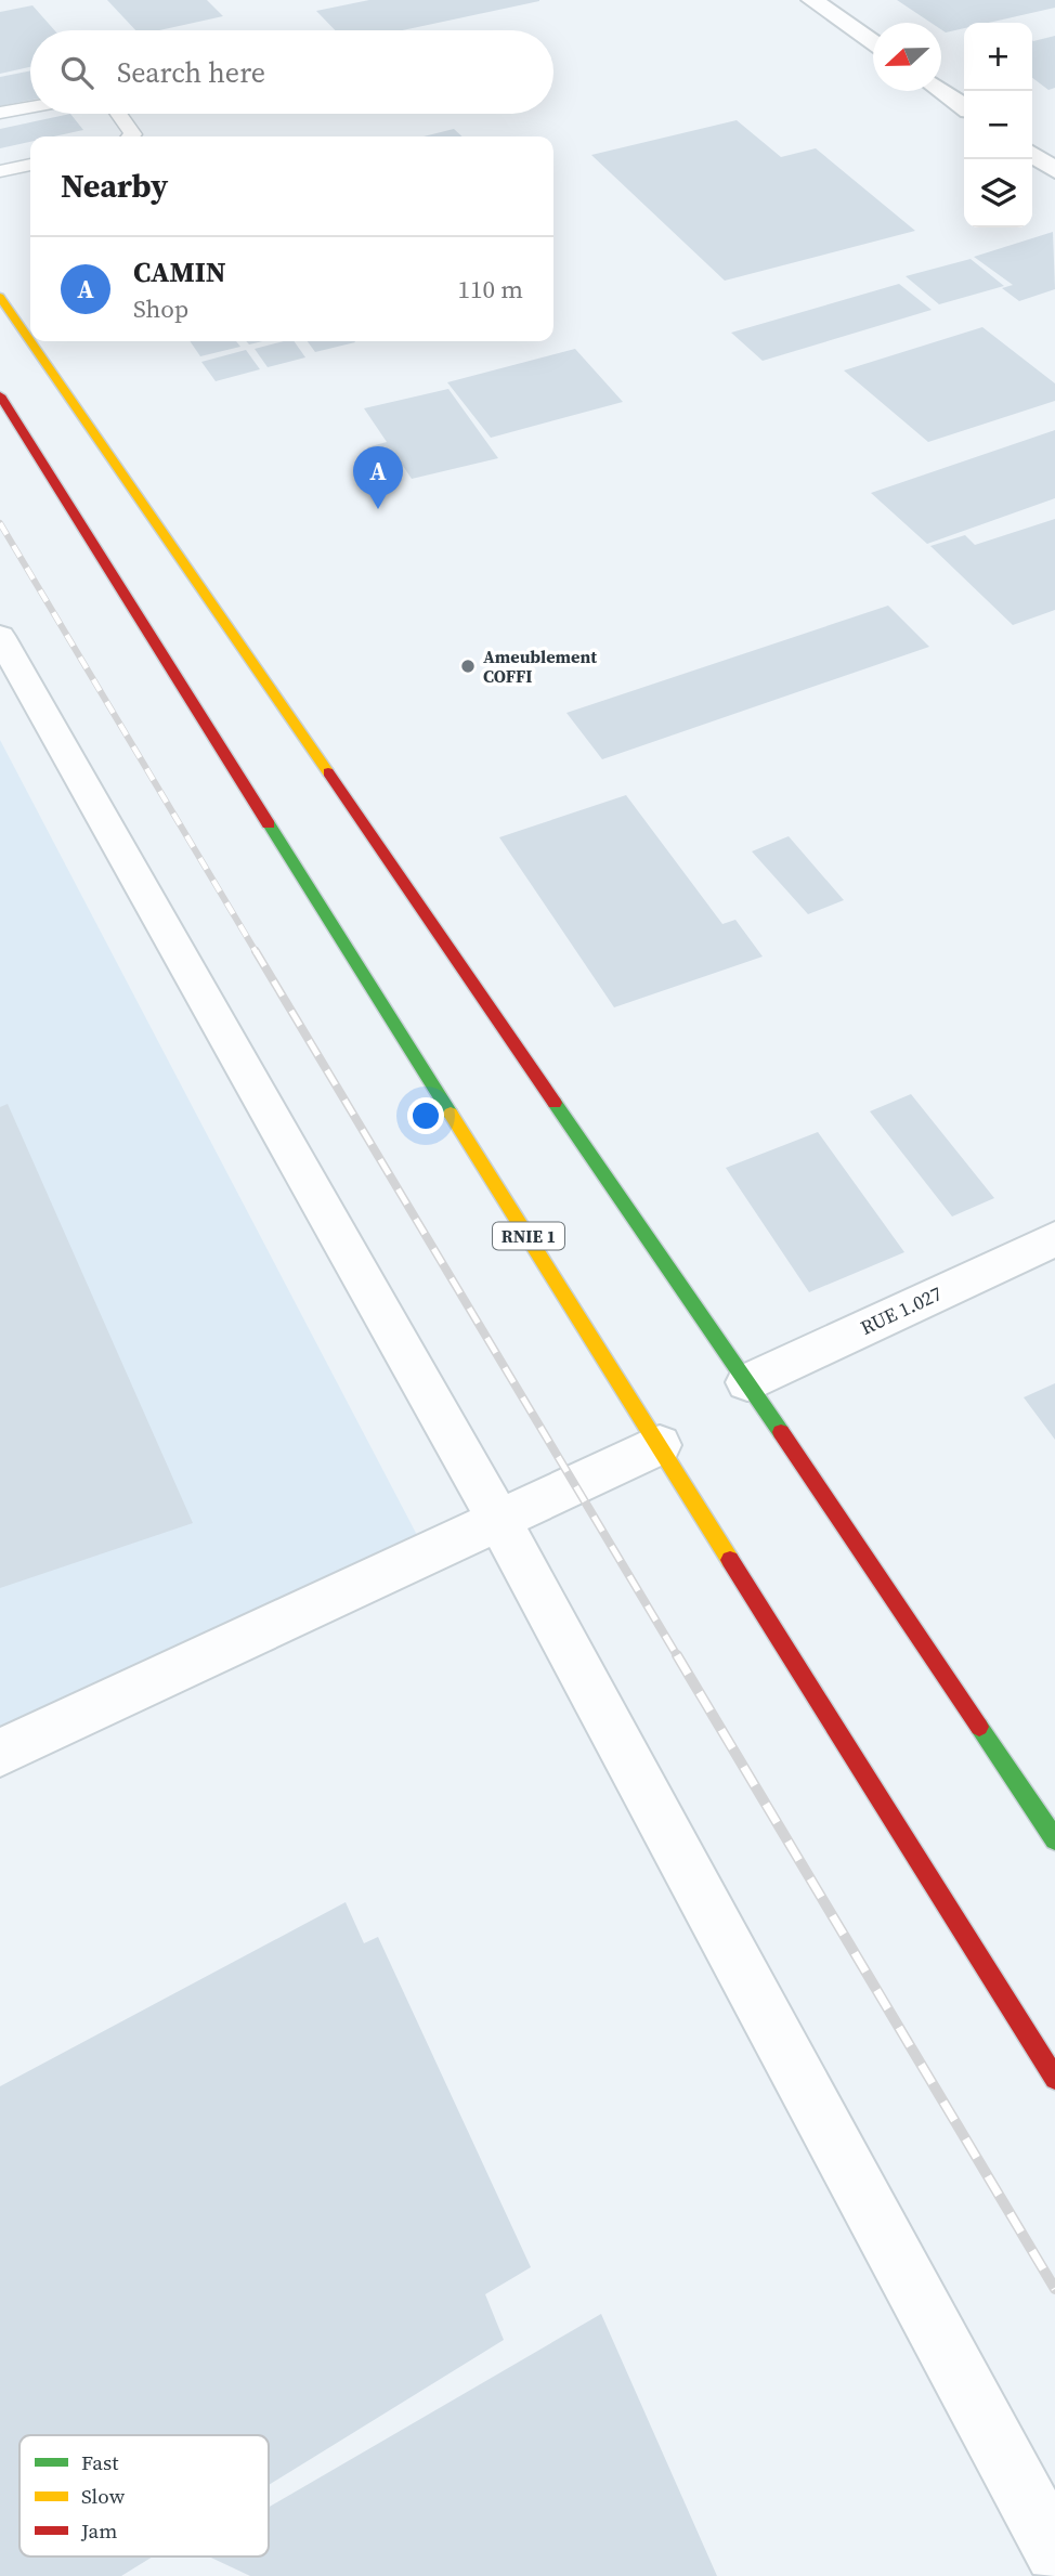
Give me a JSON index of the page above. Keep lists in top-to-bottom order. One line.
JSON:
{"streets":{"highway":["RNIE 1"],"street":["RUE 1.027"]},"places":["Ameublement COFFI"],"legend":["Fast","Slow","Jam"],"north":"left","page":{"map_buttons":["+","−"],"search":"Search here","heading":"Nearby","list":[{"mark":"A","name":"CAMIN","note":"Shop","value":"110 m"}],"pins":"A"}}
